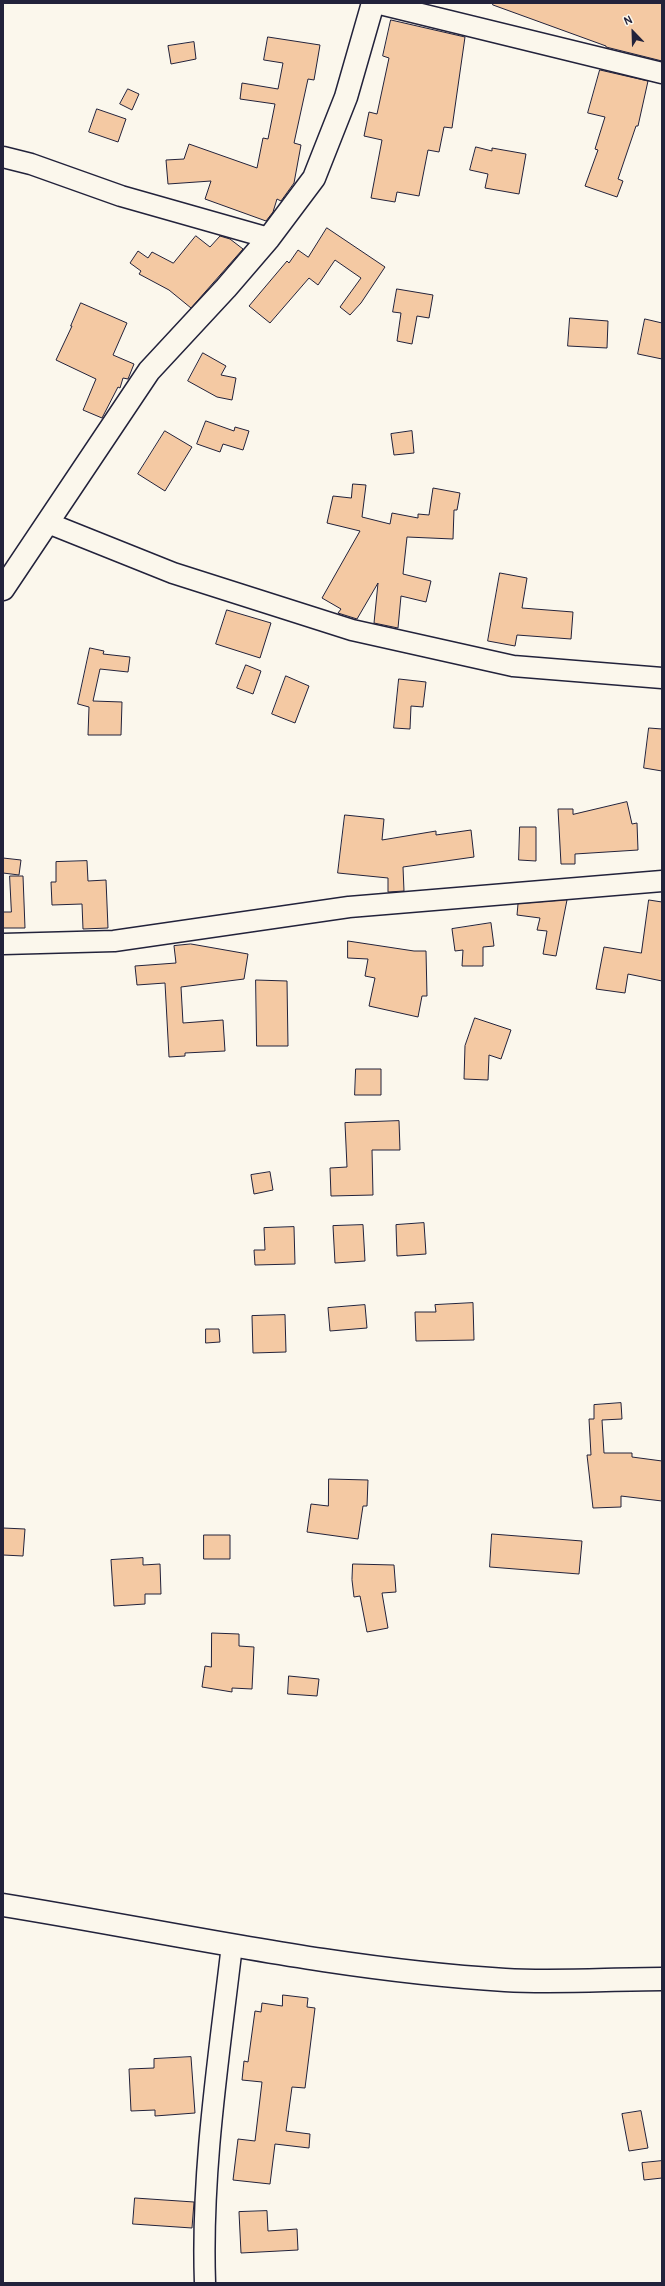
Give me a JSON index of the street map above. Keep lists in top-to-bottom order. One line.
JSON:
{"north":"top left"}
